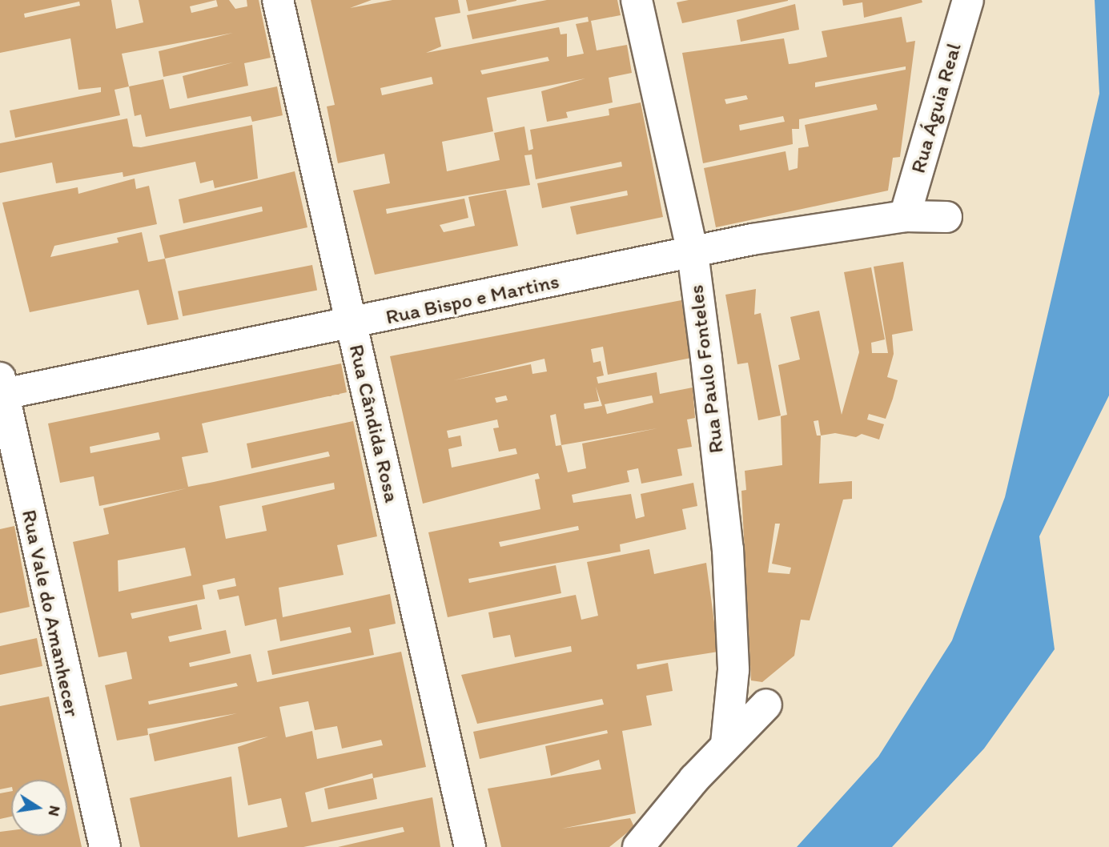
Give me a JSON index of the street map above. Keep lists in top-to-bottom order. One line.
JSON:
{"streets":{"street":["Rua Águia Real","Rua Bispo e Martins","Rua Paulo Fonteles","Rua Cândida Rosa","Rua Vale do Amanhecer"]},"crossings":[["Rua Águia Real","Rua Bispo e Martins"],["Rua Bispo e Martins","Rua Paulo Fonteles"],["Rua Bispo e Martins","Rua Cândida Rosa"],["Rua Bispo e Martins","Rua Vale do Amanhecer"]],"north":"right"}
